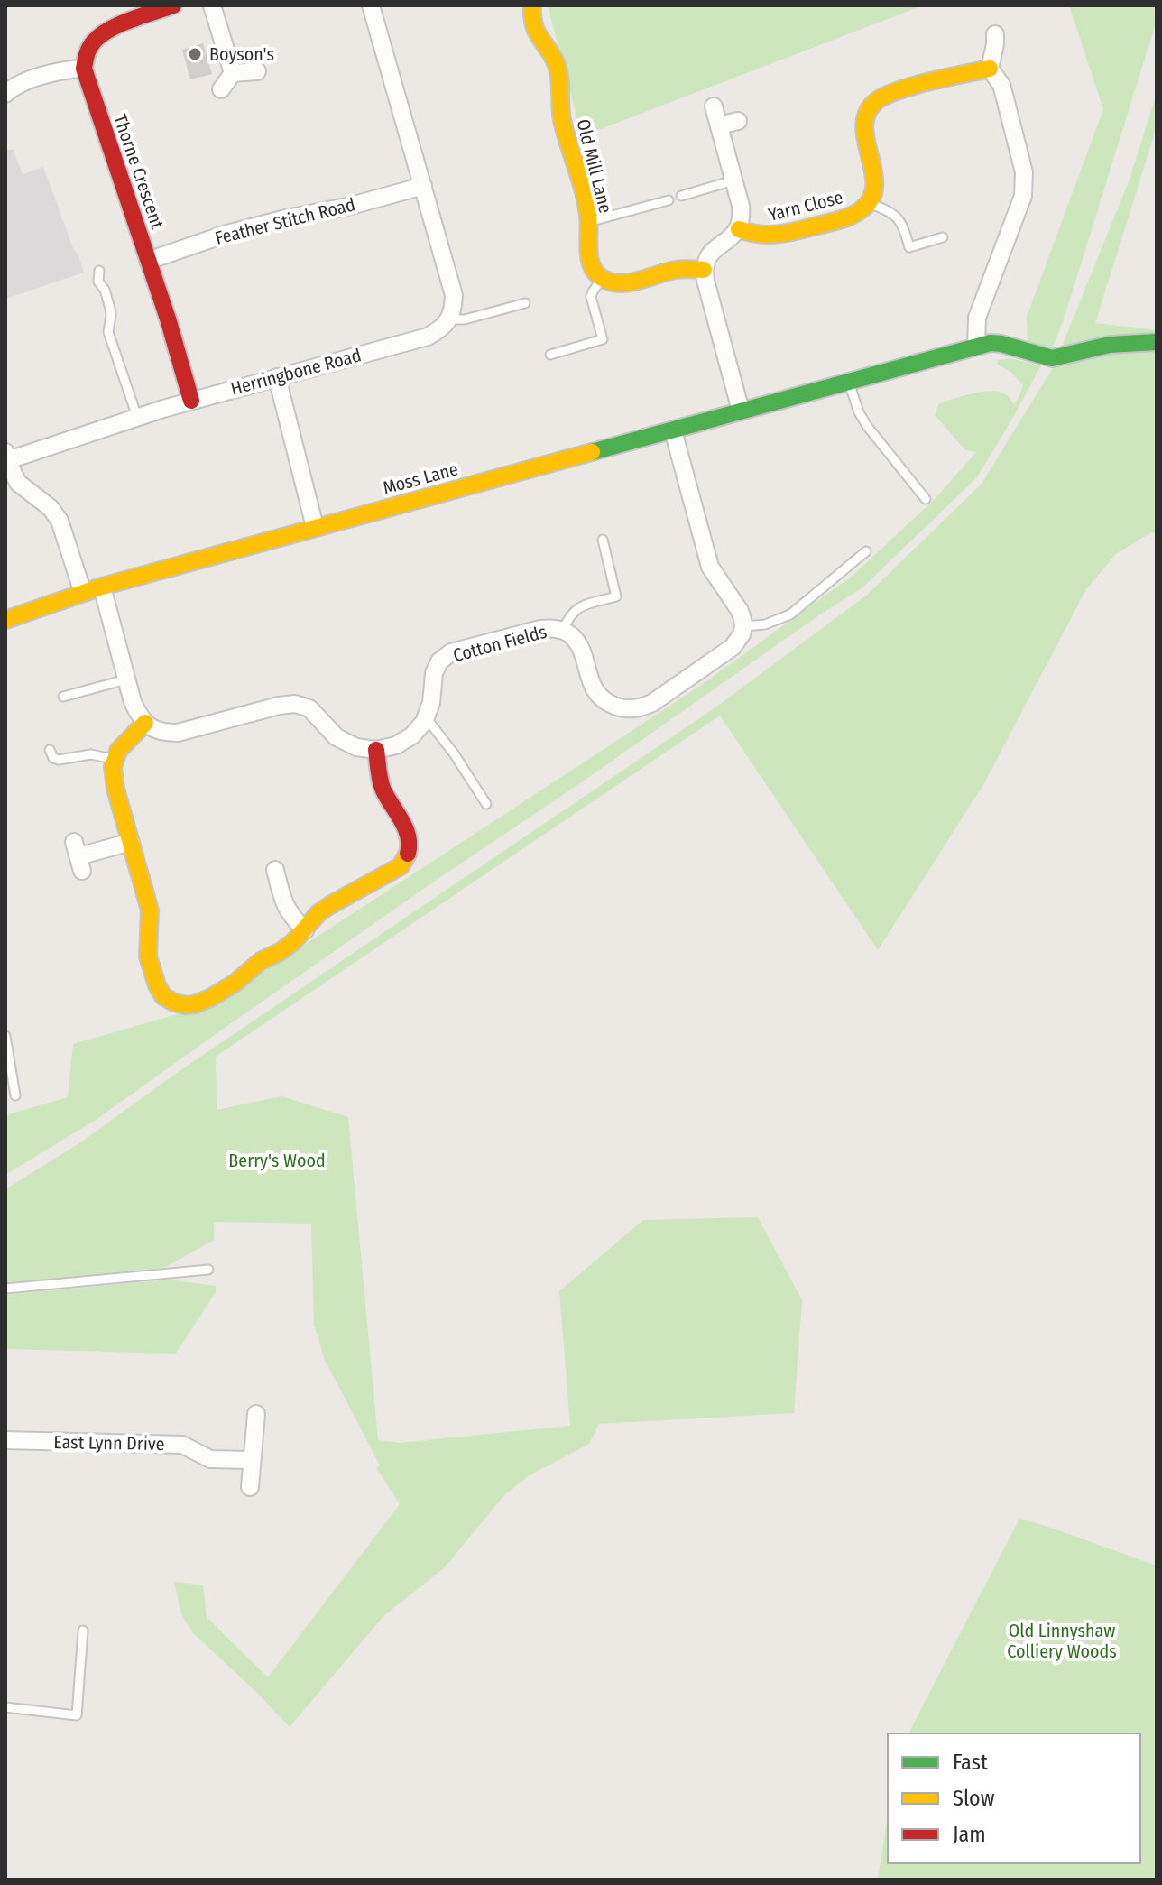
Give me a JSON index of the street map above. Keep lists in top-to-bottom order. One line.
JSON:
{"streets":{"street":["Old Mill Lane","Thorne Crescent","Yarn Close","Feather Stitch Road","Herringbone Road","Moss Lane","Cotton Fields","East Lynn Drive"]},"crossings":[["Thorne Crescent","Feather Stitch Road"],["Thorne Crescent","Herringbone Road"]],"parks":["Berry's Wood","Old Linnyshaw Colliery Woods"],"places":["Boyson's"],"legend":["Fast","Slow","Jam"]}
